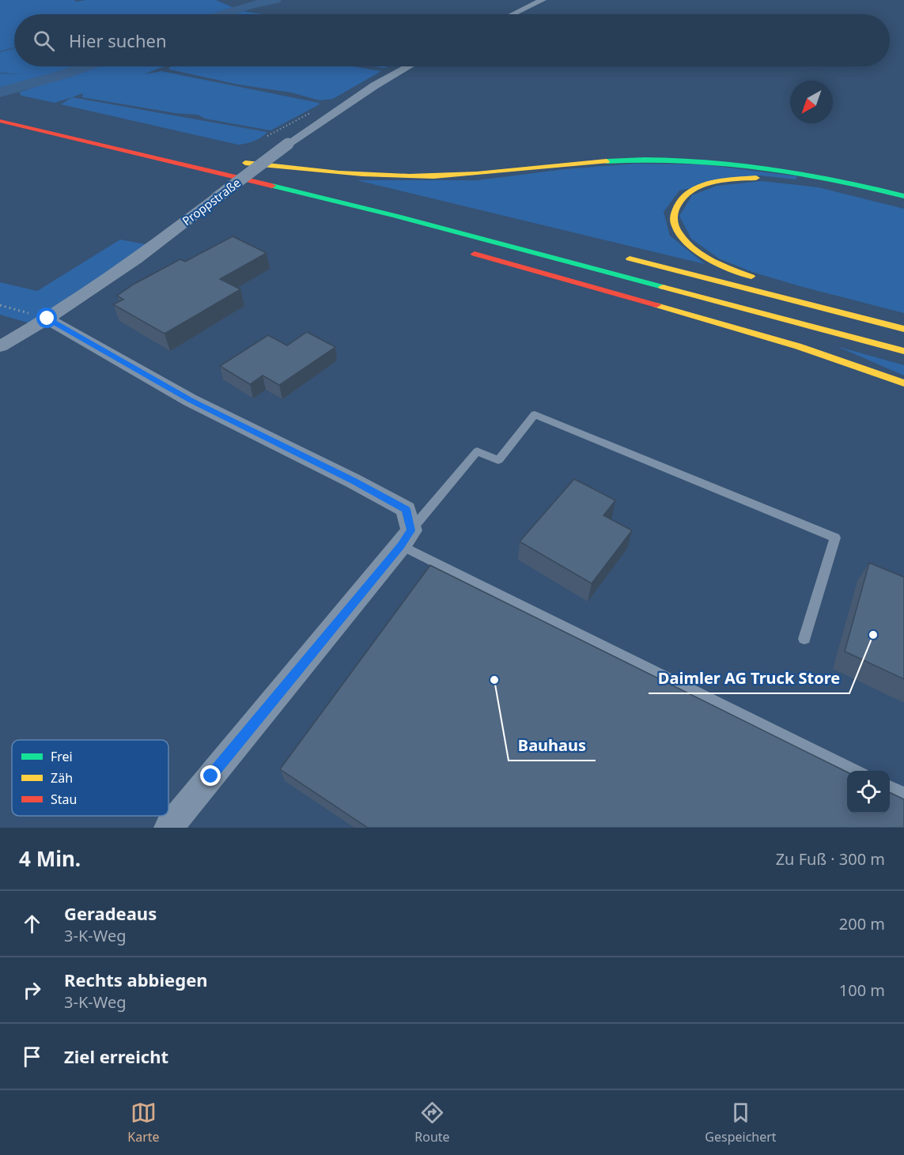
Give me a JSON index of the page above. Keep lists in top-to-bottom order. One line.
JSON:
{"streets":{"street":["Proppstraße"]},"places":["Daimler AG Truck Store","Bauhaus"],"legend":["Frei","Zäh","Stau"],"north":"bottom left","page":{"search":"Hier suchen","heading":["4 Min.","Zu Fuß · 300 m"],"list":[["Geradeaus","3-K-Weg","200 m"],["Rechts abbiegen","3-K-Weg","100 m"],"Ziel erreicht"],"nav":["Karte","Route","Gespeichert"]}}
